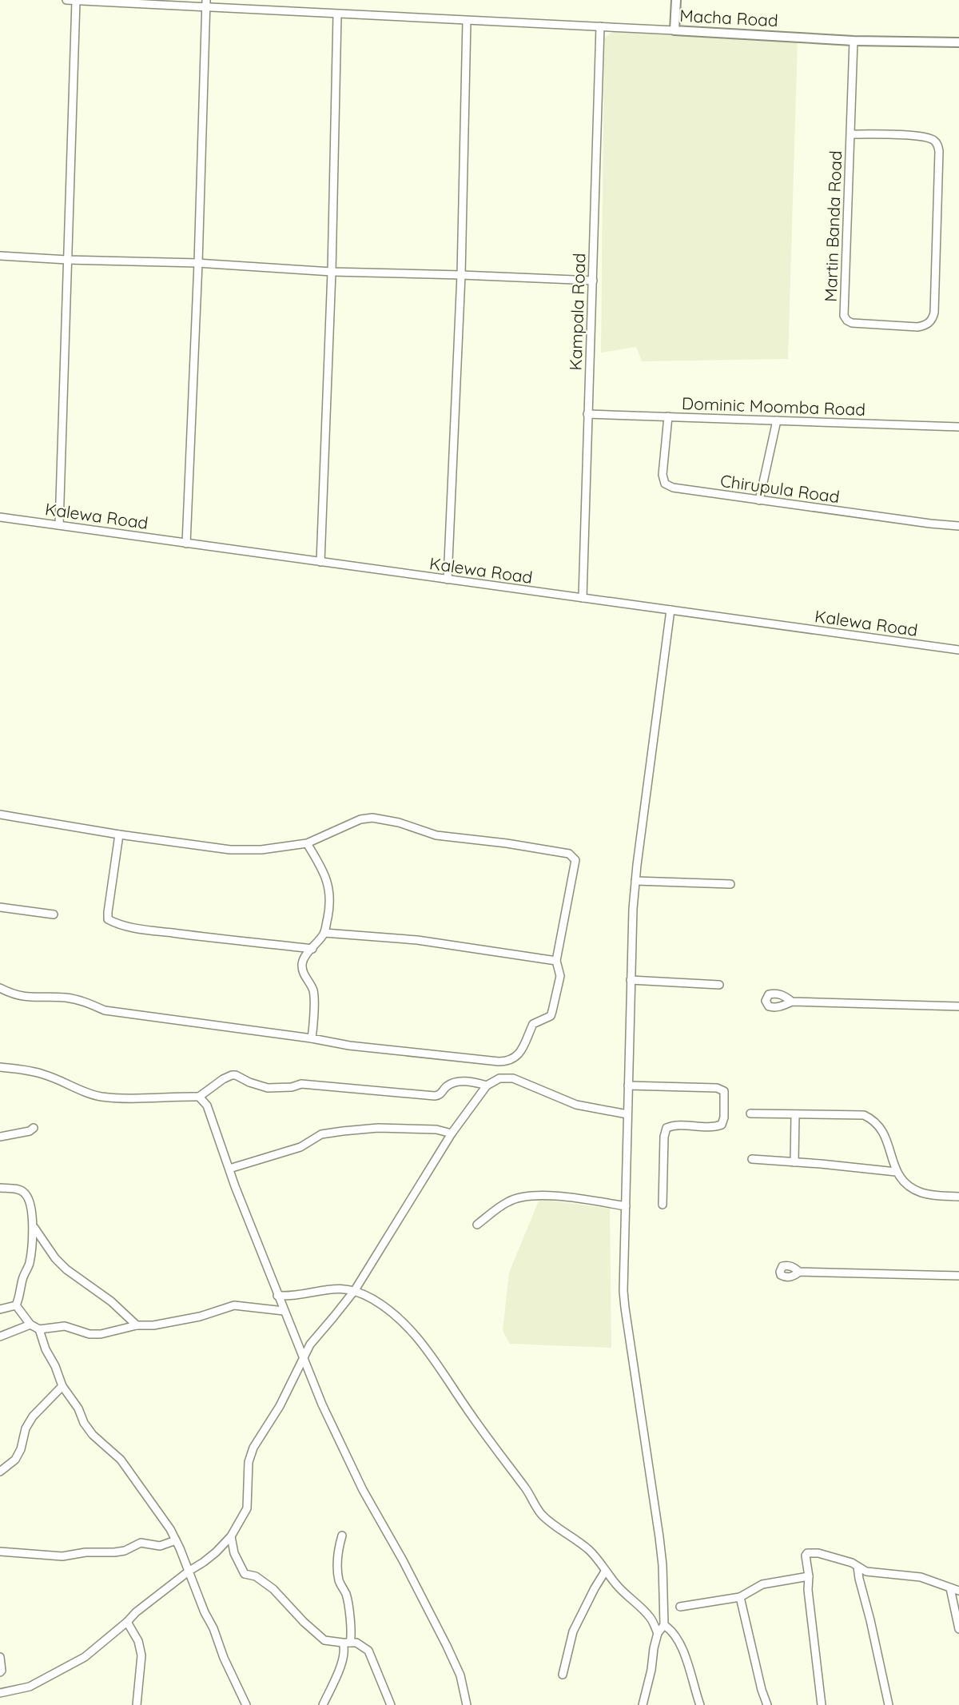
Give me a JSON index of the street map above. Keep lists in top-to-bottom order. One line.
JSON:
{"streets":{"main road":["Macha Road"],"street":["Martin Banda Road","Kampala Road","Dominic Moomba Road","Chirupula Road","Kalewa Road"]},"crossings":[["Macha Road","Martin Banda Road"],["Macha Road","Kampala Road"],["Kampala Road","Dominic Moomba Road"],["Kampala Road","Kalewa Road"],["Dominic Moomba Road","Chirupula Road"]]}
